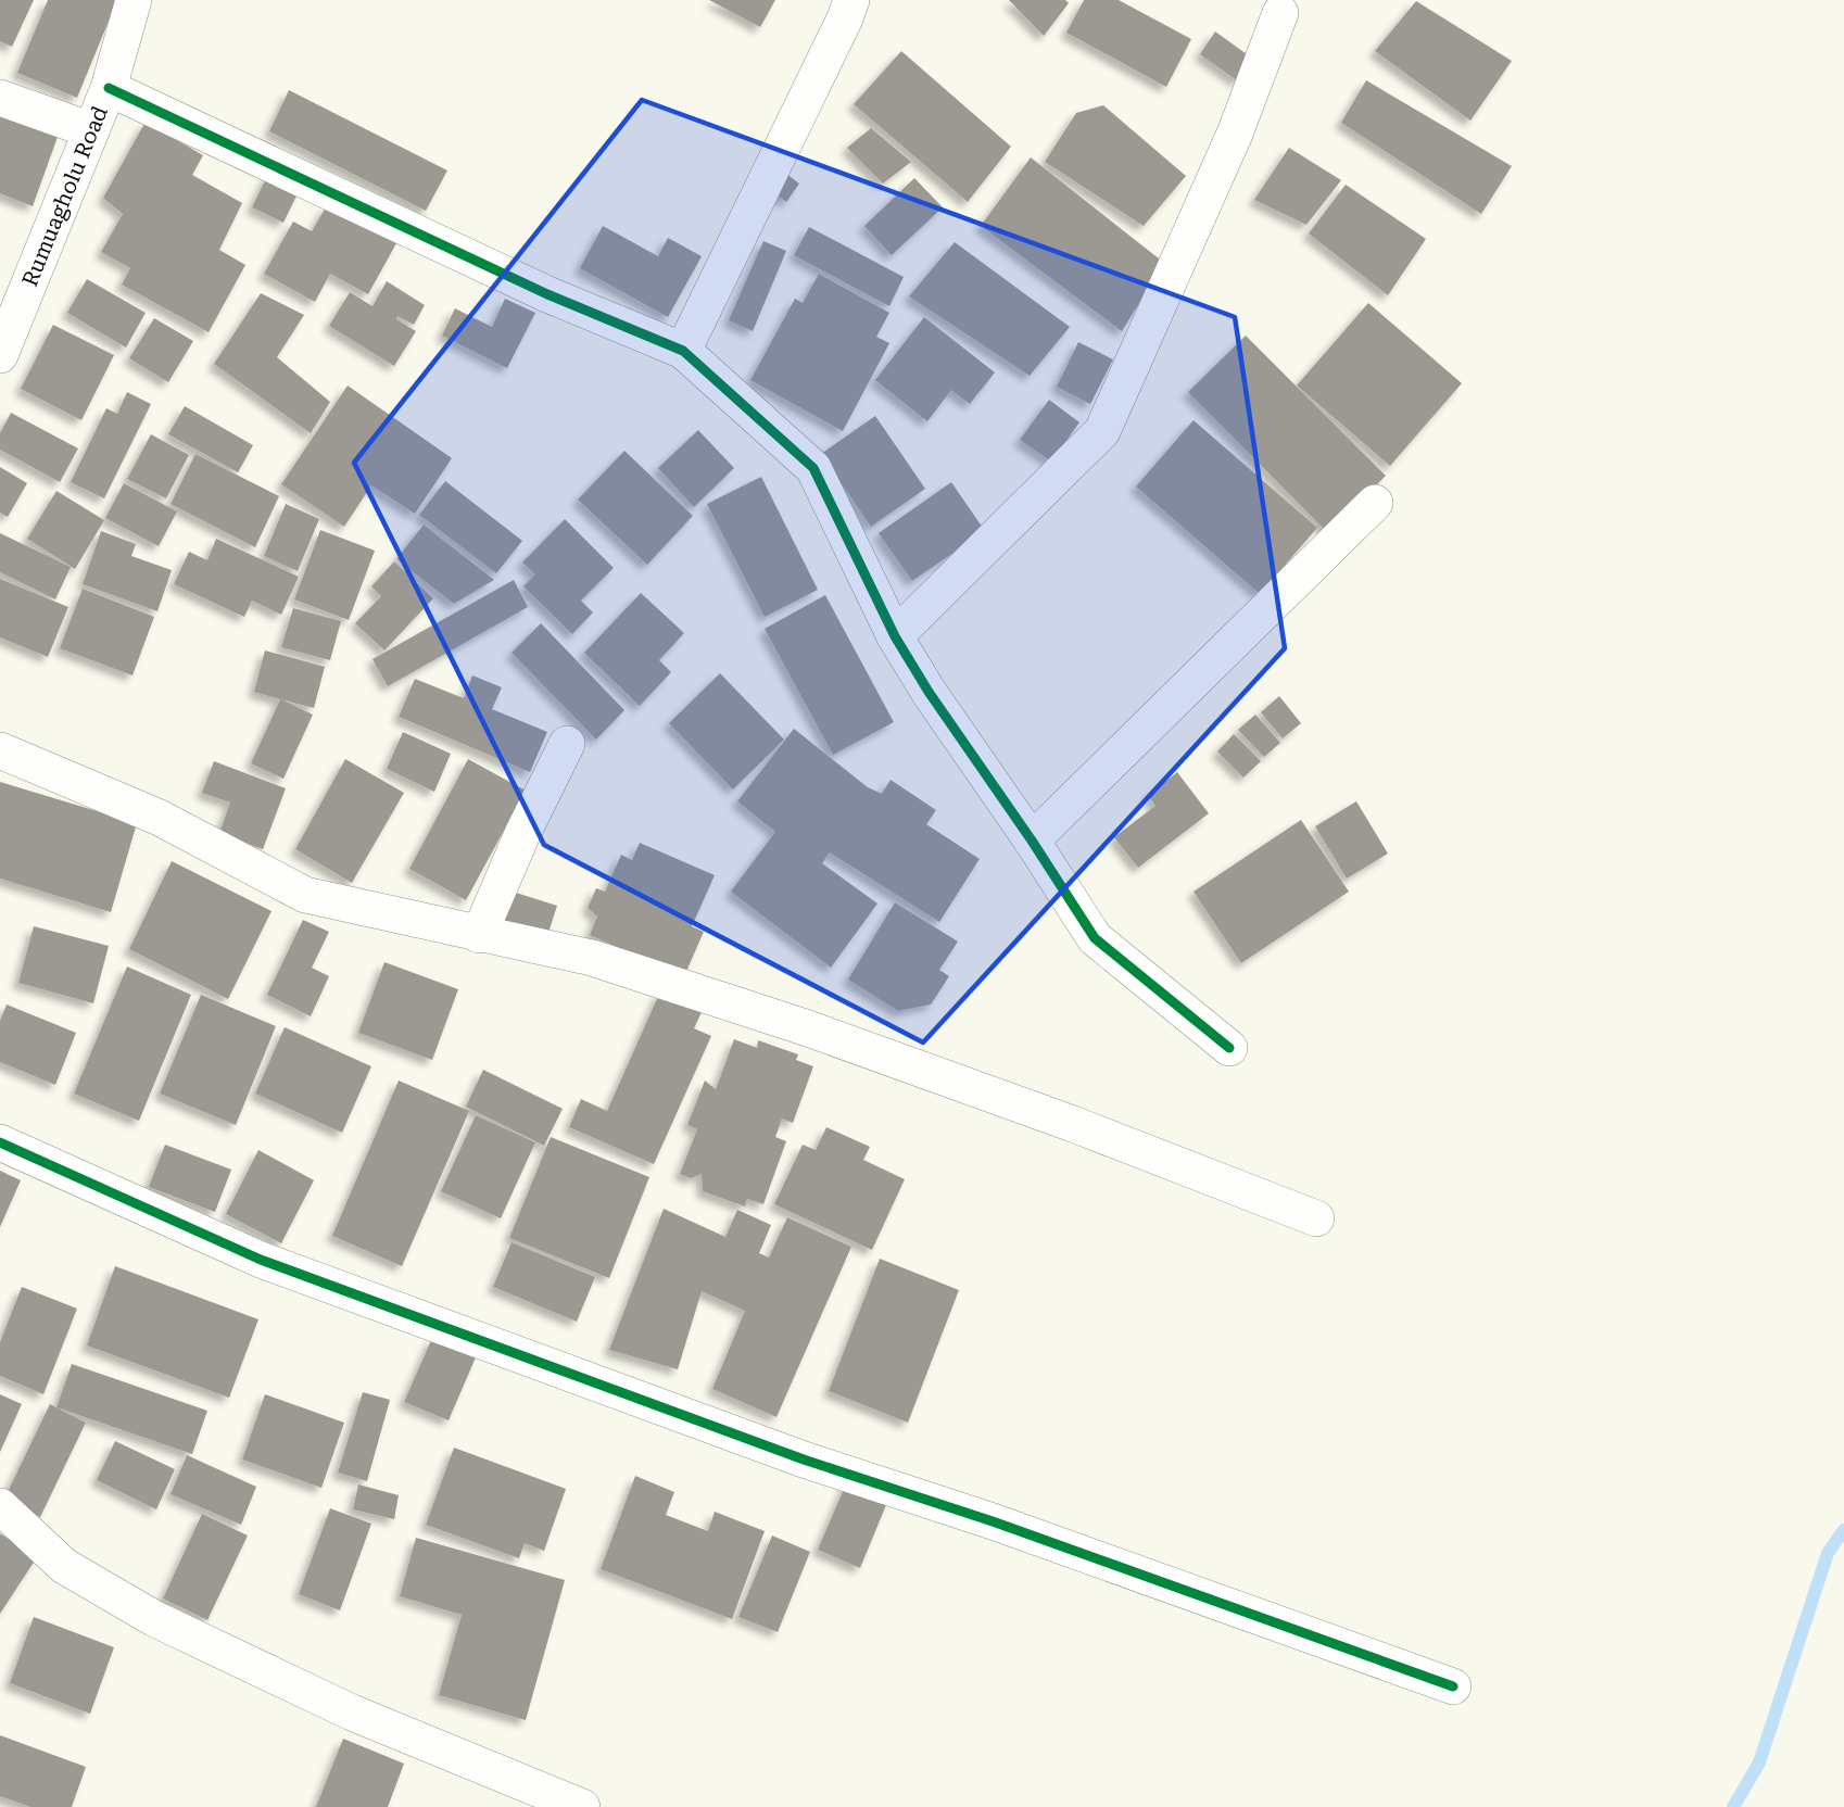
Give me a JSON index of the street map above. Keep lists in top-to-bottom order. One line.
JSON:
{"streets":{"street":["Rumuagholu Road"]}}
